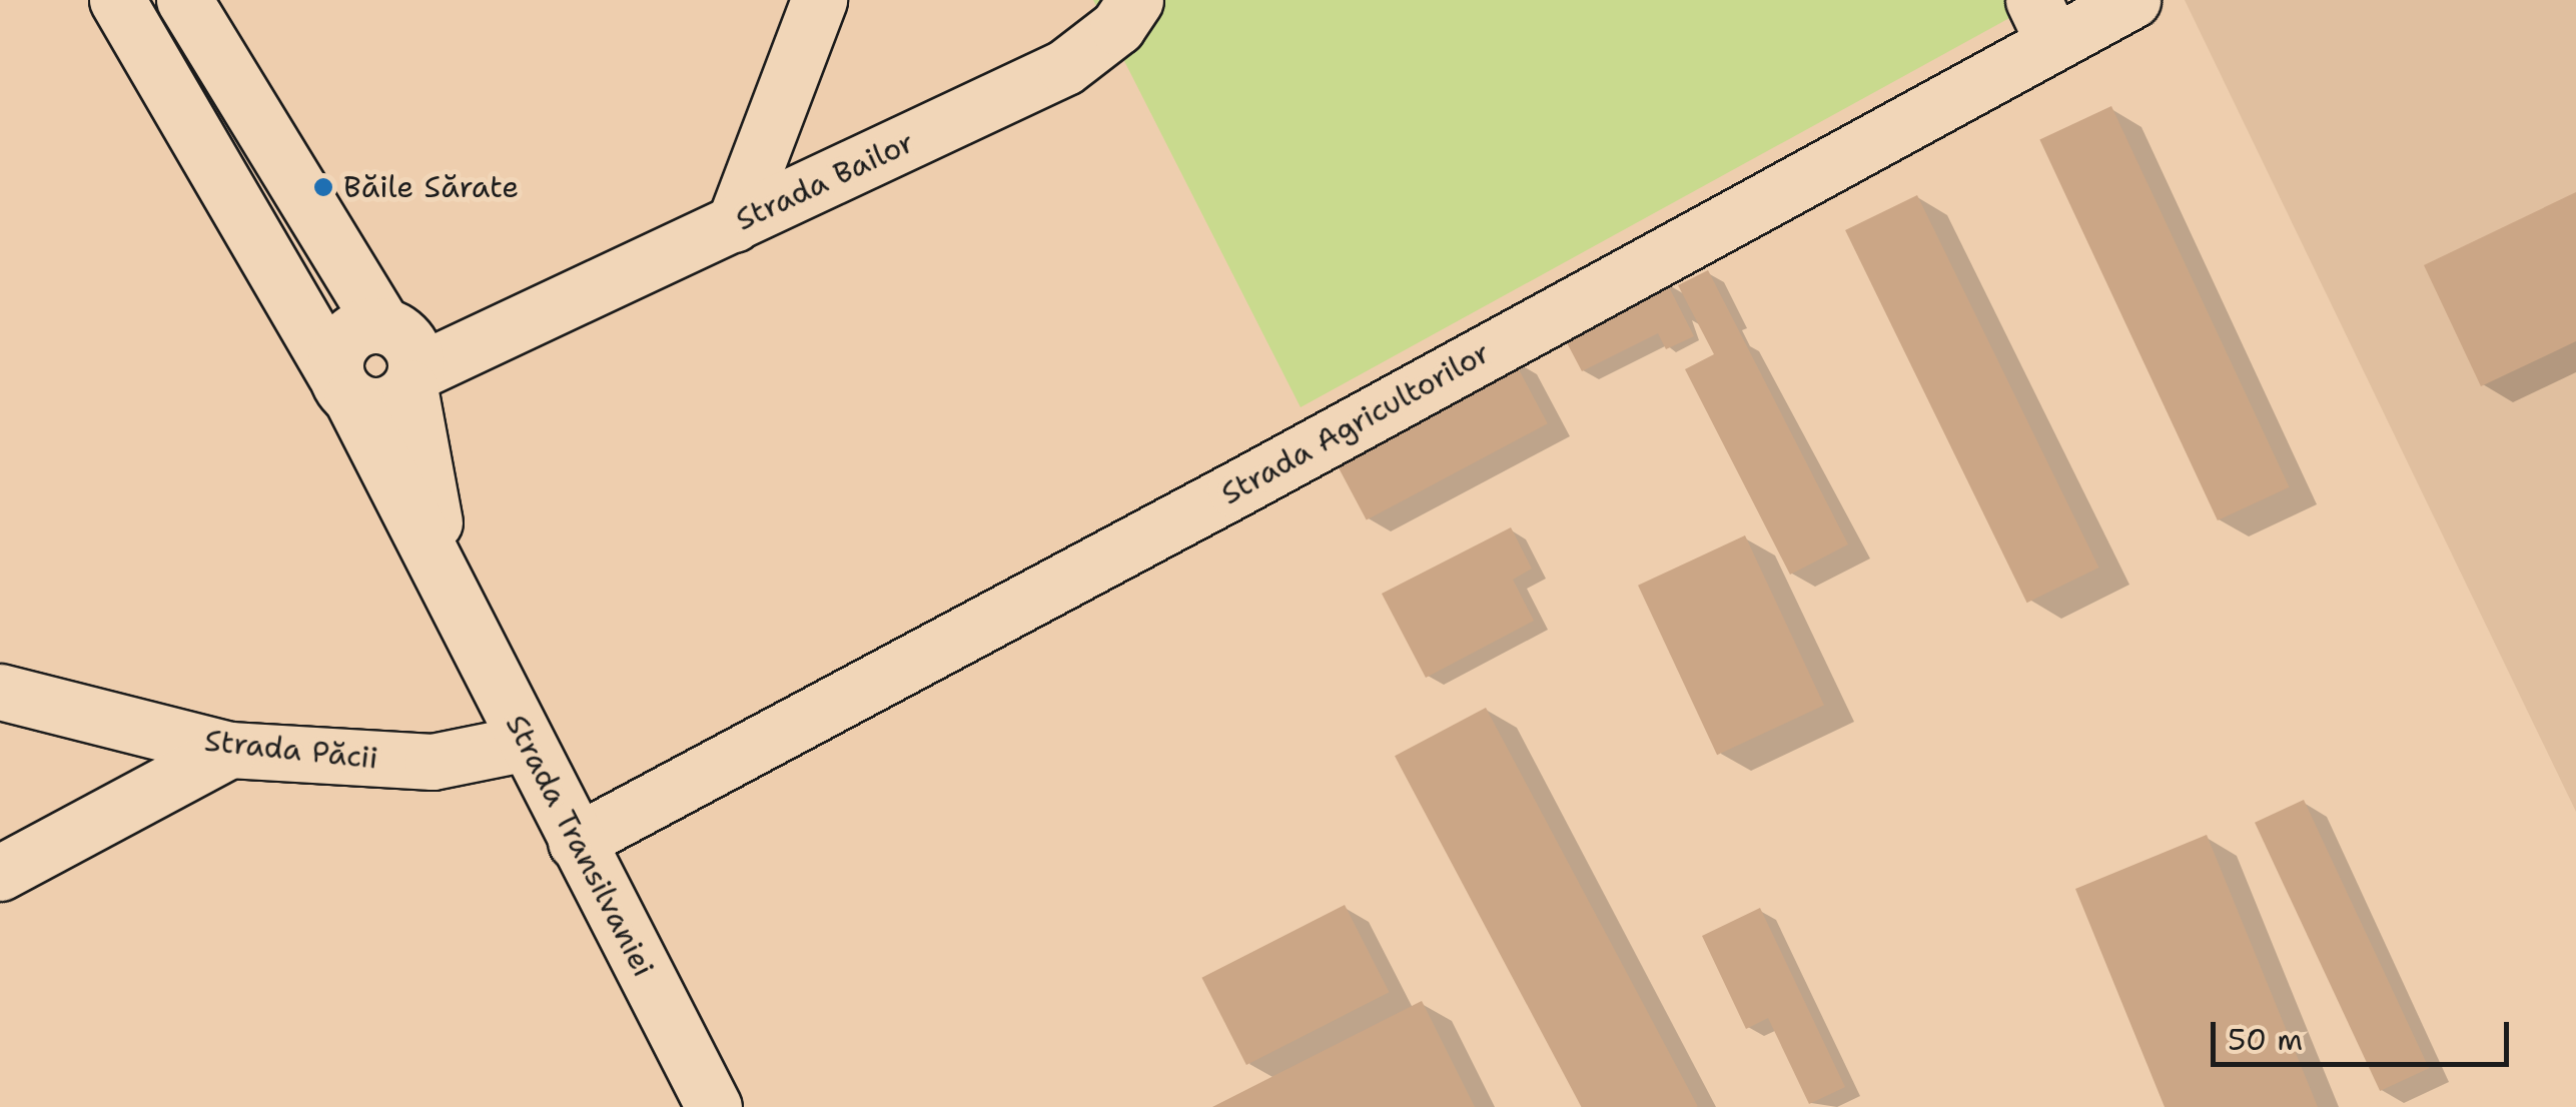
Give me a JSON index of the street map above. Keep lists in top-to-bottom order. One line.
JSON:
{"streets":{"street":["Strada Bailor","Strada Agricultorilor","Strada Păcii","Strada Transilvaniei"]},"crossings":[["Strada Bailor","Strada Transilvaniei"],["Strada Agricultorilor","Strada Transilvaniei"],["Strada Păcii","Strada Transilvaniei"]],"places":["Băile Sărate"],"scale_bar":"50 m"}
